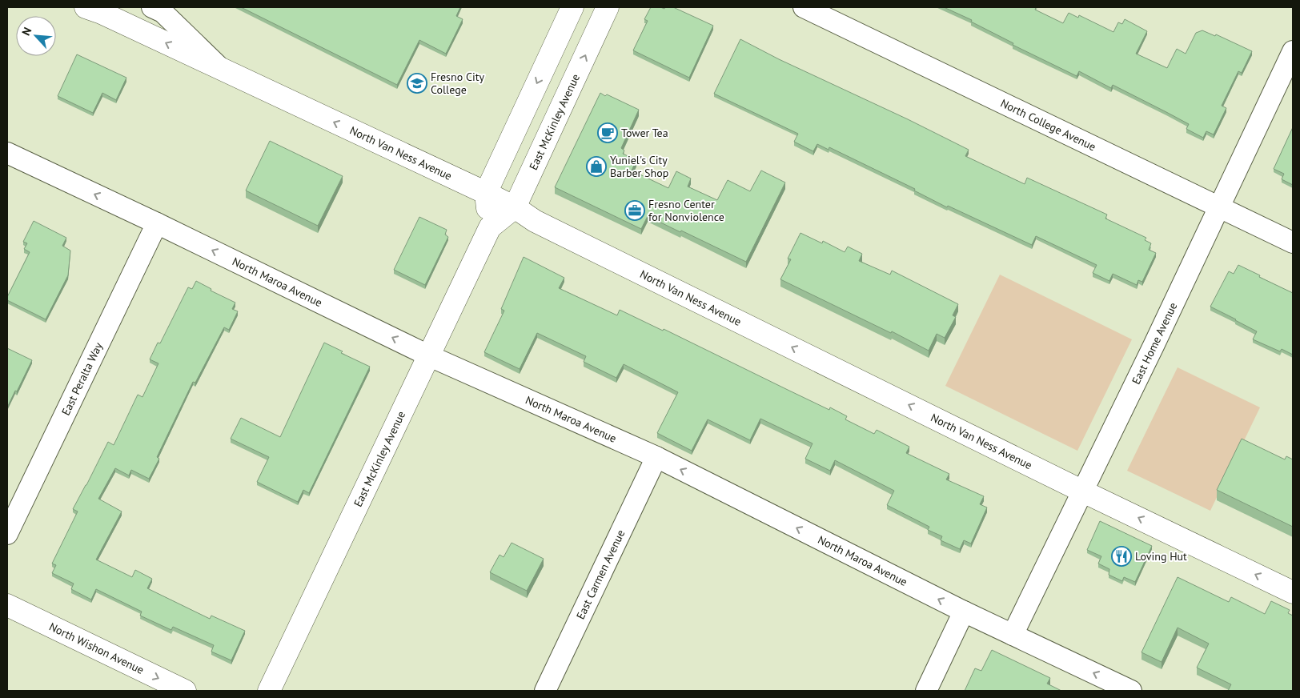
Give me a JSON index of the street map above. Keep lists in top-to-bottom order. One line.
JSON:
{"streets":{"main road":["East McKinley Avenue","North Van Ness Avenue","North Wishon Avenue"],"street":["North College Avenue","North Maroa Avenue","East Home Avenue","East Peralta Way","East Carmen Avenue"]},"crossings":[["East McKinley Avenue","North Van Ness Avenue"],["East McKinley Avenue","North Maroa Avenue"],["North College Avenue","East Home Avenue"],["North Van Ness Avenue","East Home Avenue"],["North Maroa Avenue","East Home Avenue"],["North Maroa Avenue","East Peralta Way"],["North Maroa Avenue","East Carmen Avenue"]],"one_way":["North Van Ness Avenue","North Maroa Avenue","North Wishon Avenue"],"places":{"school or university":["Fresno City College"],"cafe":["Tower Tea"],"shop":["Yuniel's City Barber Shop"],"office":["Fresno Center for Nonviolence"],"restaurant":["Loving Hut"]},"north":"top left"}
